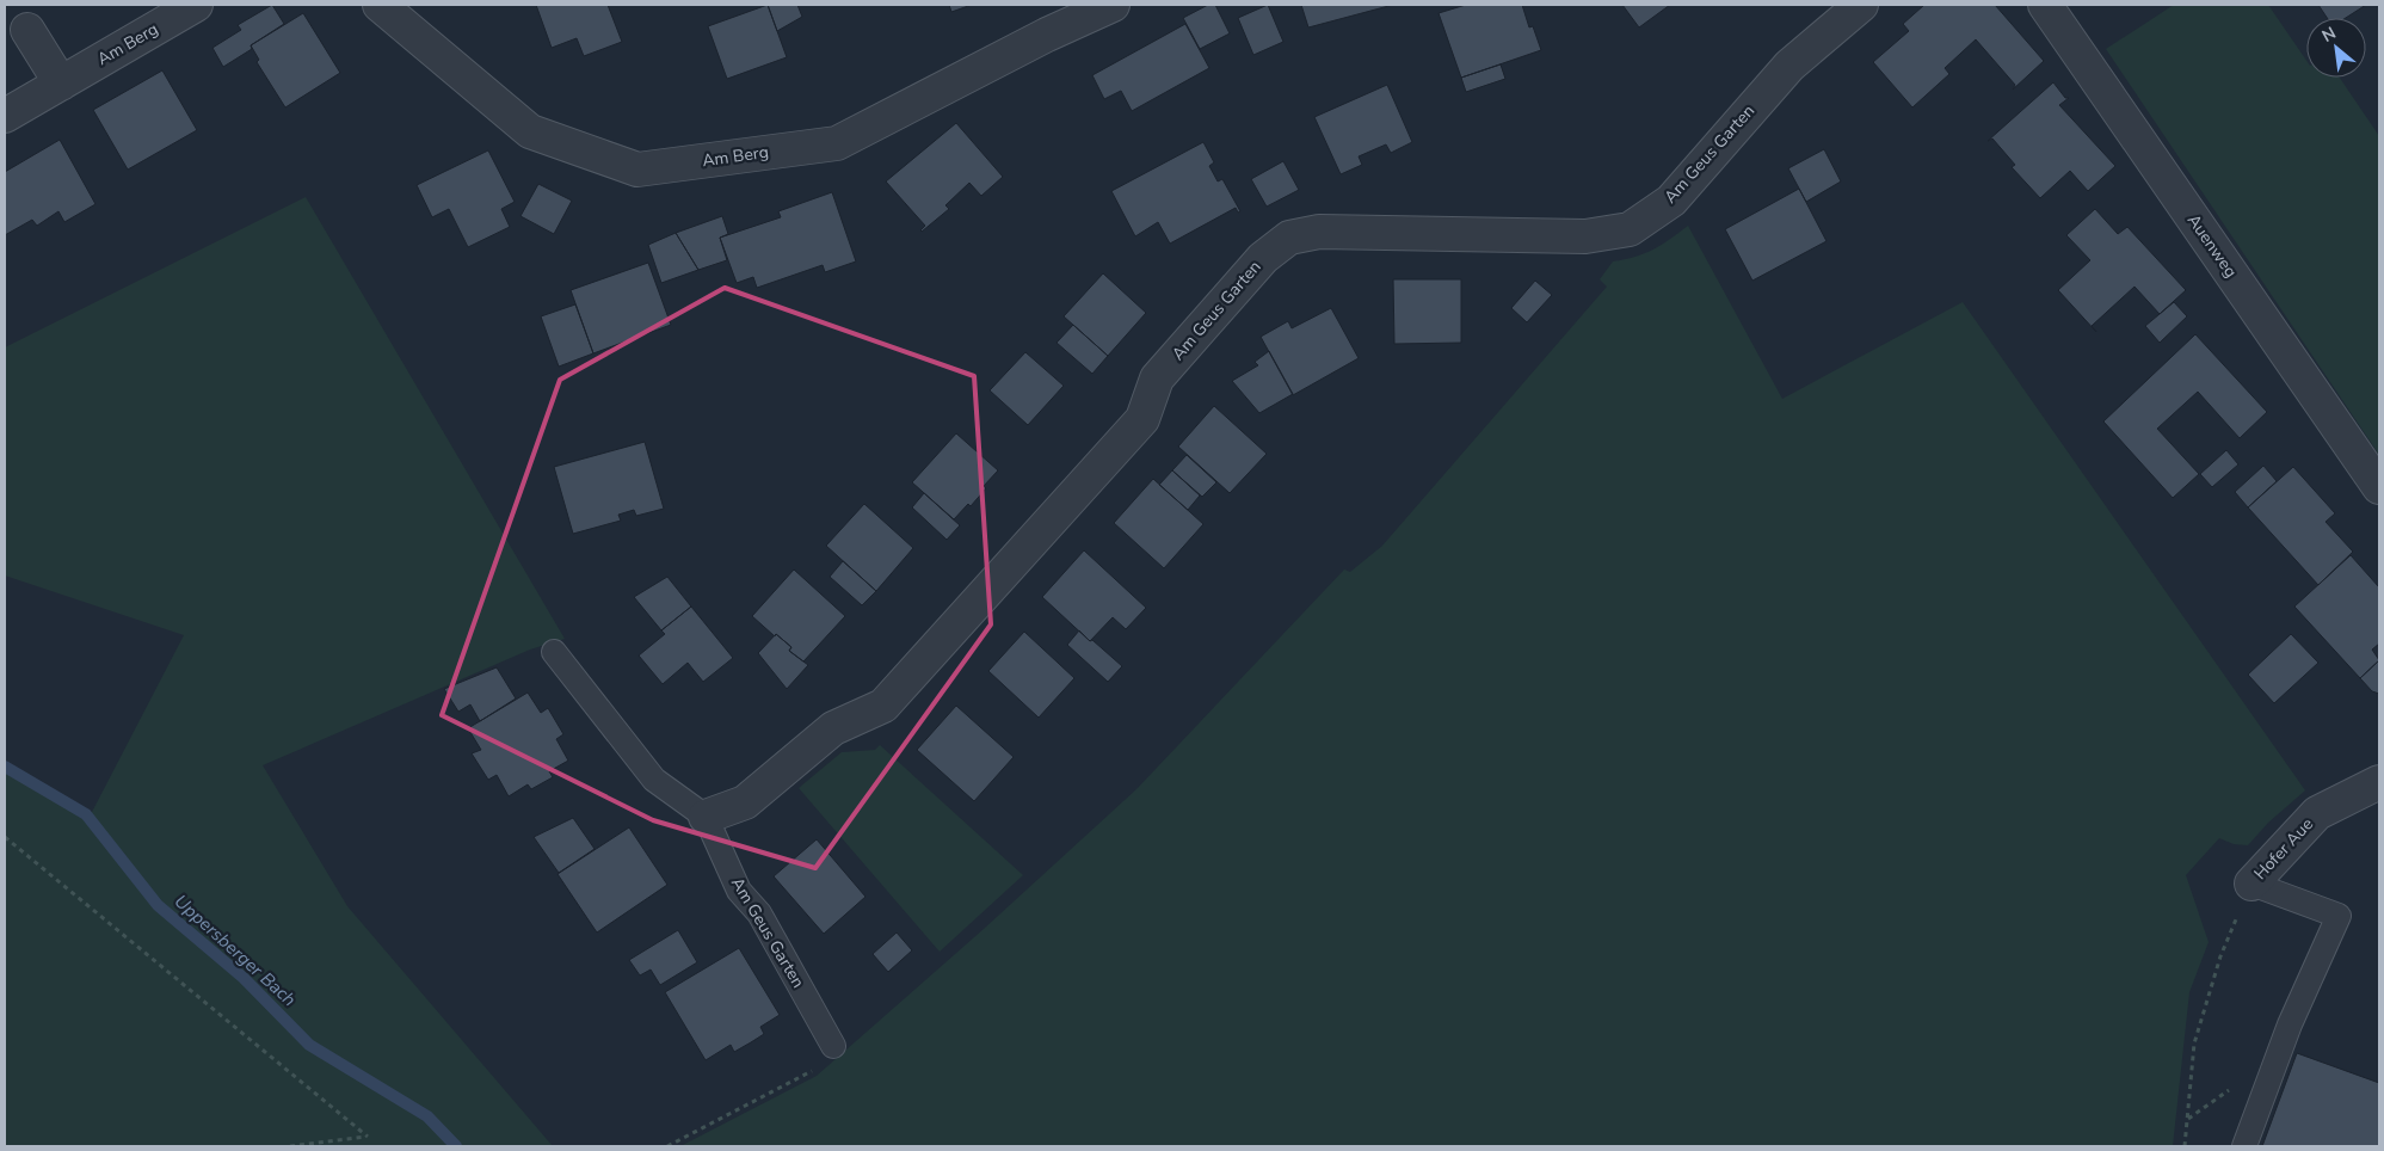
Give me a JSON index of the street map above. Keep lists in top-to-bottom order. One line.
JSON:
{"streets":{"street":["Am Berg","Am Geus Garten","Auenweg","Hofer Aue"]},"water":["Uppersberger Bach"],"north":"top left"}
